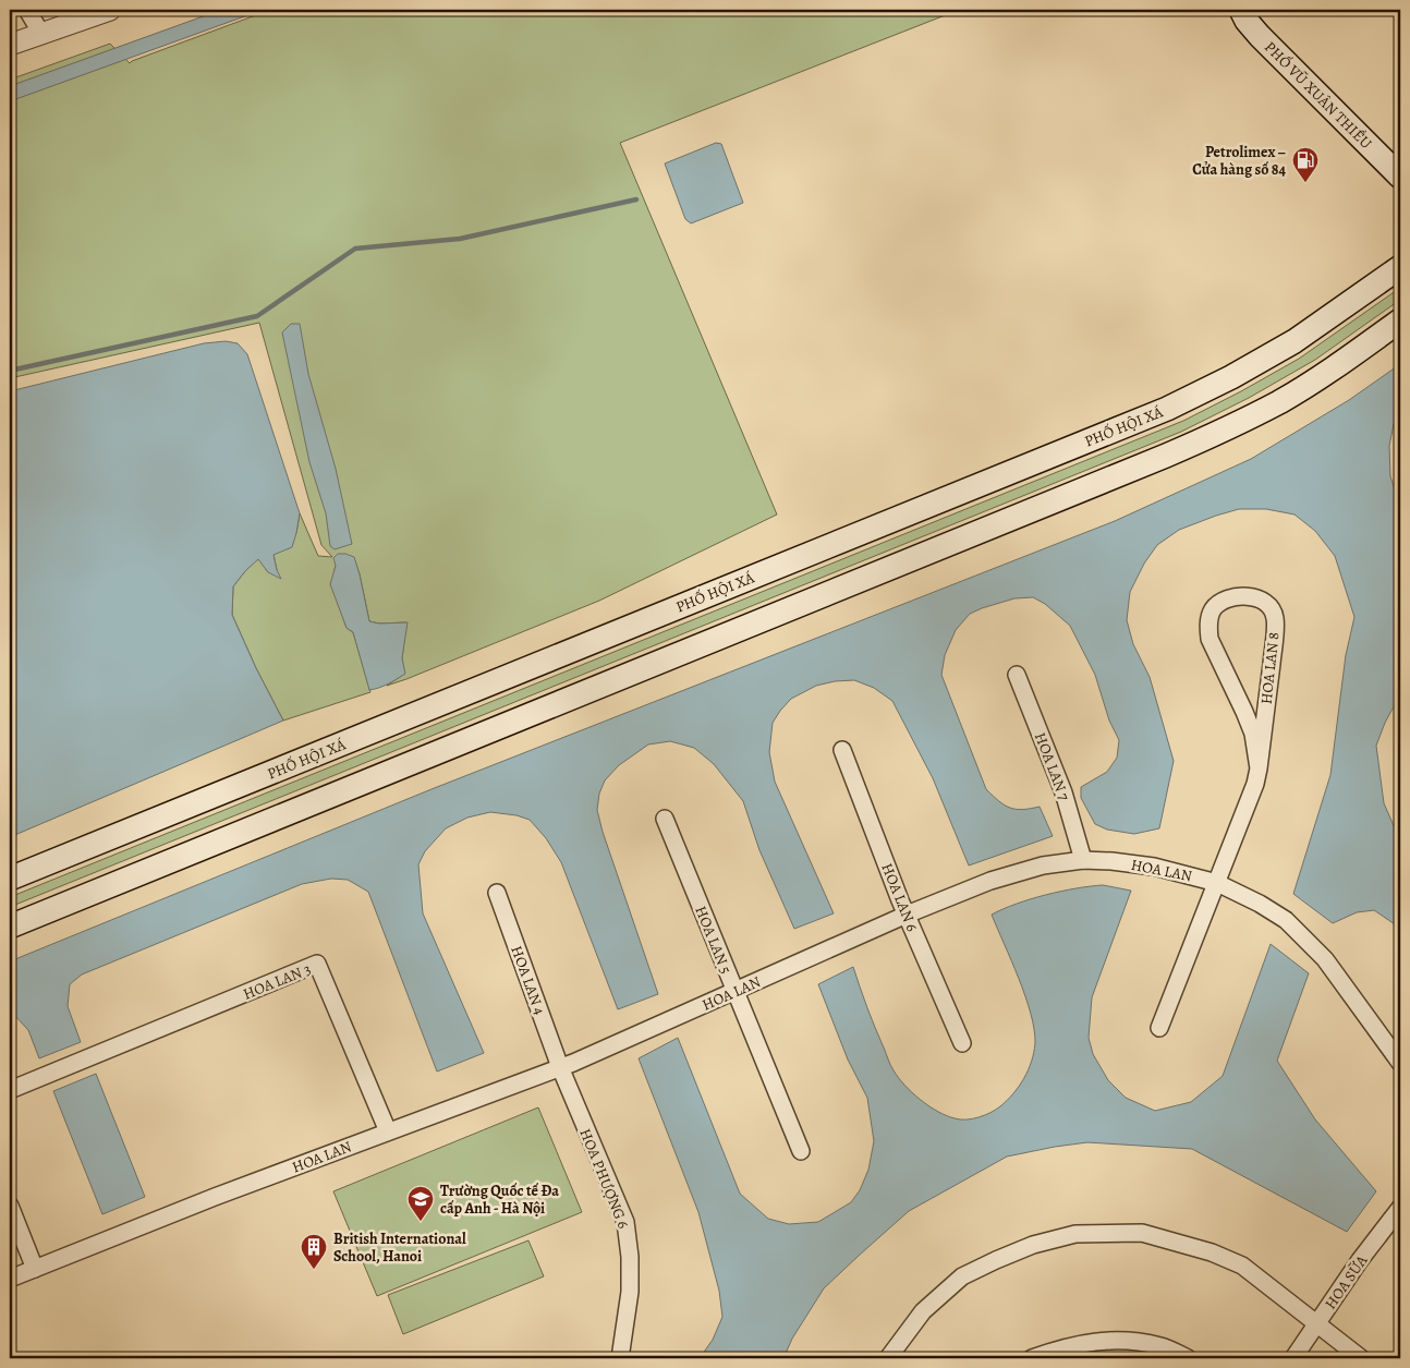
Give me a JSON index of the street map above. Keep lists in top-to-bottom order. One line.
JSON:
{"streets":{"main road":["PHỐ VŨ XUÂN THIỀU","PHỐ HỘI XÁ"],"street":["HOA LAN 8","HOA LAN 7","HOA LAN","HOA LAN 6","HOA LAN 5","HOA LAN 4","HOA LAN 3","HOA PHƯỢNG 6","HOA SỮA"]},"crossings":[["HOA LAN 8","HOA LAN"],["HOA LAN 7","HOA LAN"],["HOA LAN","HOA LAN 6"],["HOA LAN","HOA LAN 5"],["HOA LAN","HOA LAN 4"],["HOA LAN","HOA LAN 3"],["HOA LAN","HOA PHƯỢNG 6"],["HOA LAN 4","HOA PHƯỢNG 6"]],"places":{"fuel station":["Petrolimex – Cửa hàng số 84"],"school or university":["Trường Quốc tế Đa cấp Anh - Hà Nội"],"building":["British International School, Hanoi"]}}
